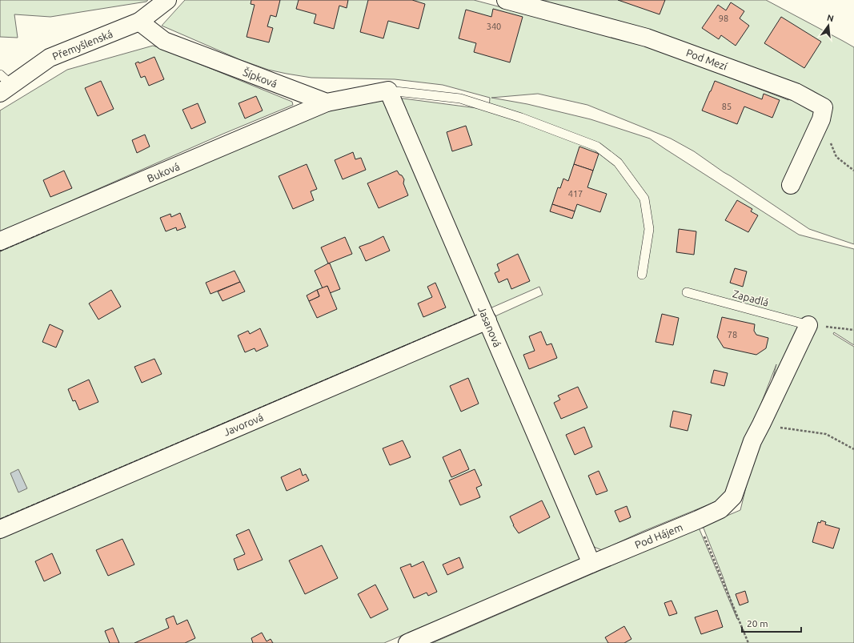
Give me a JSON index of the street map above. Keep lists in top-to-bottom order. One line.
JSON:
{"streets":{"street":["Přemyšlenská","Pod Mezí","Šípková","Buková","Jasanová","Javorová","Pod Hájem"],"lane":["Zapadlá"]},"crossings":[["Přemyšlenská","Šípková"],["Šípková","Buková"],["Zapadlá","Pod Hájem"],["Jasanová","Javorová"],["Jasanová","Pod Hájem"]],"house_numbers":["98","340","85","417","78"],"scale_bar":"20 m","north":"top"}
